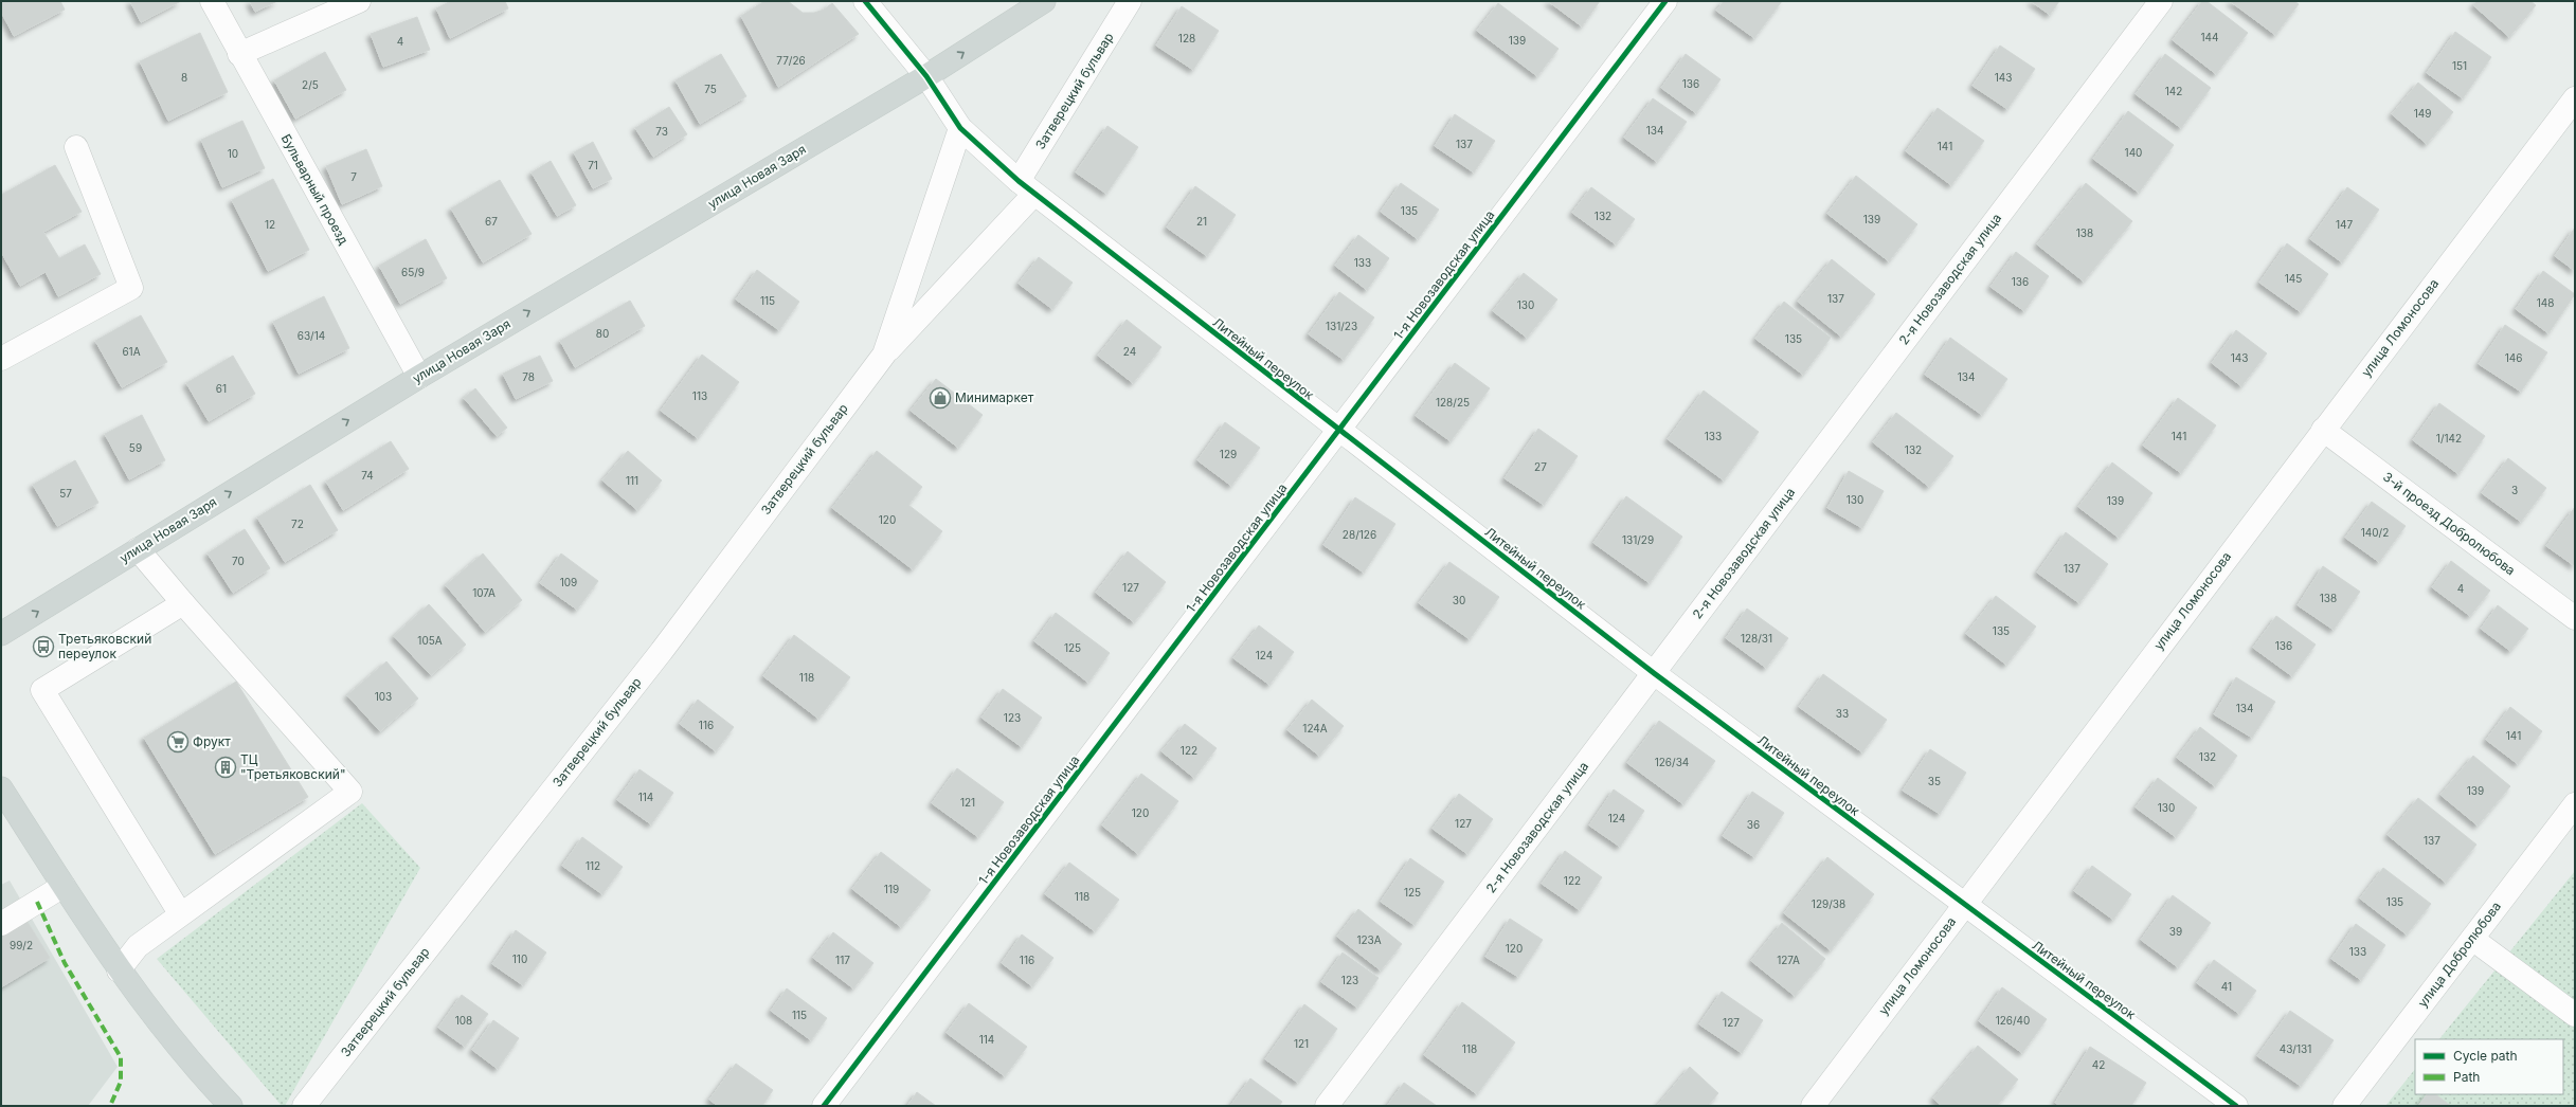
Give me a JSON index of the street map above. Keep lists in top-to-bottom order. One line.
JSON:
{"streets":{"main road":["улица Новая Заря"],"street":["Затверецкий бульвар","Бульварный проезд","1-я Новозаводская улица","2-я Новозаводская улица","улица Ломоносова","Литейный переулок","3-й проезд Добролюбова","улица Добролюбова"]},"crossings":[["Затверецкий бульвар","Литейный переулок"],["улица Новая Заря","Бульварный проезд"],["улица Новая Заря","Литейный переулок"],["1-я Новозаводская улица","Литейный переулок"],["2-я Новозаводская улица","Литейный переулок"],["улица Ломоносова","Литейный переулок"],["улица Ломоносова","3-й проезд Добролюбова"]],"one_way":["улица Новая Заря"],"places":{"shop":["Минимаркет"],"bus stop":["Третьяковский переулок"],"supermarket":["Фрукт"],"building":["ТЦ \"Третьяковский\""]},"house_numbers":["144","128","139","4","77/26","151","8","143","136","2/5","75","142","149","134","73","137","141","140","10","71","7","135","132","139","67","21","12","147","138","133","65/9","145","136","137","115","148","130","131/23","80","63/14","135","61А","24","143","146","78","134","61","113","128/25","133","141","1/142","59","132","129","27","74","111","3","57","130","139","120","72","140/2","28/126","131/29","70","137","109","127","4","107А","138","30","135","128/31","105А","136","125","124","118","103","134","33","123","116","124А","141","122","132","126/34","35","139","114","121","130","120","124","127","36","137","112","122","119","125","118","135","129/38","39","123А","99/2","120","133","110","117","116","127А","123","41","115","108","126/40","127","114","121","118","43/131","42"],"legend":["Cycle path","Path"]}
